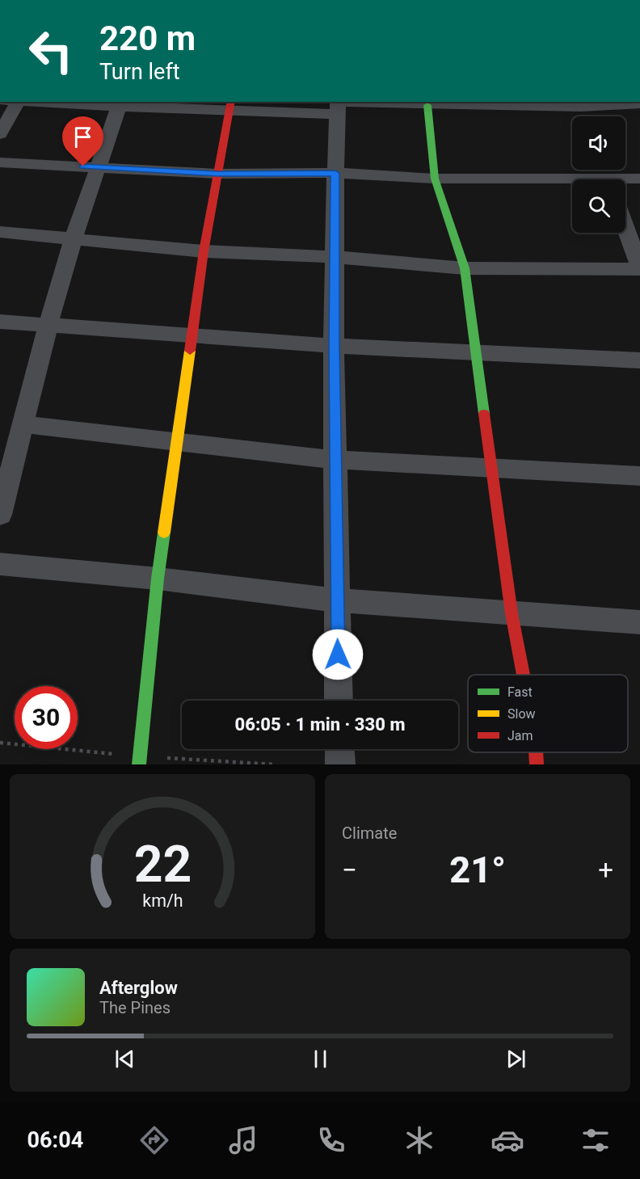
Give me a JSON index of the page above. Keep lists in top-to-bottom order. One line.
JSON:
{"legend":["Fast","Slow","Jam"],"page":{"turn":["220 m","Turn left"],"limit":"30","trip":"06:05 · 1 min · 330 m","tile":"Climate","heat":["−","21°","+"],"song":["Afterglow","The Pines"],"tabs":"06:04","gauge":["22","km/h"]}}
